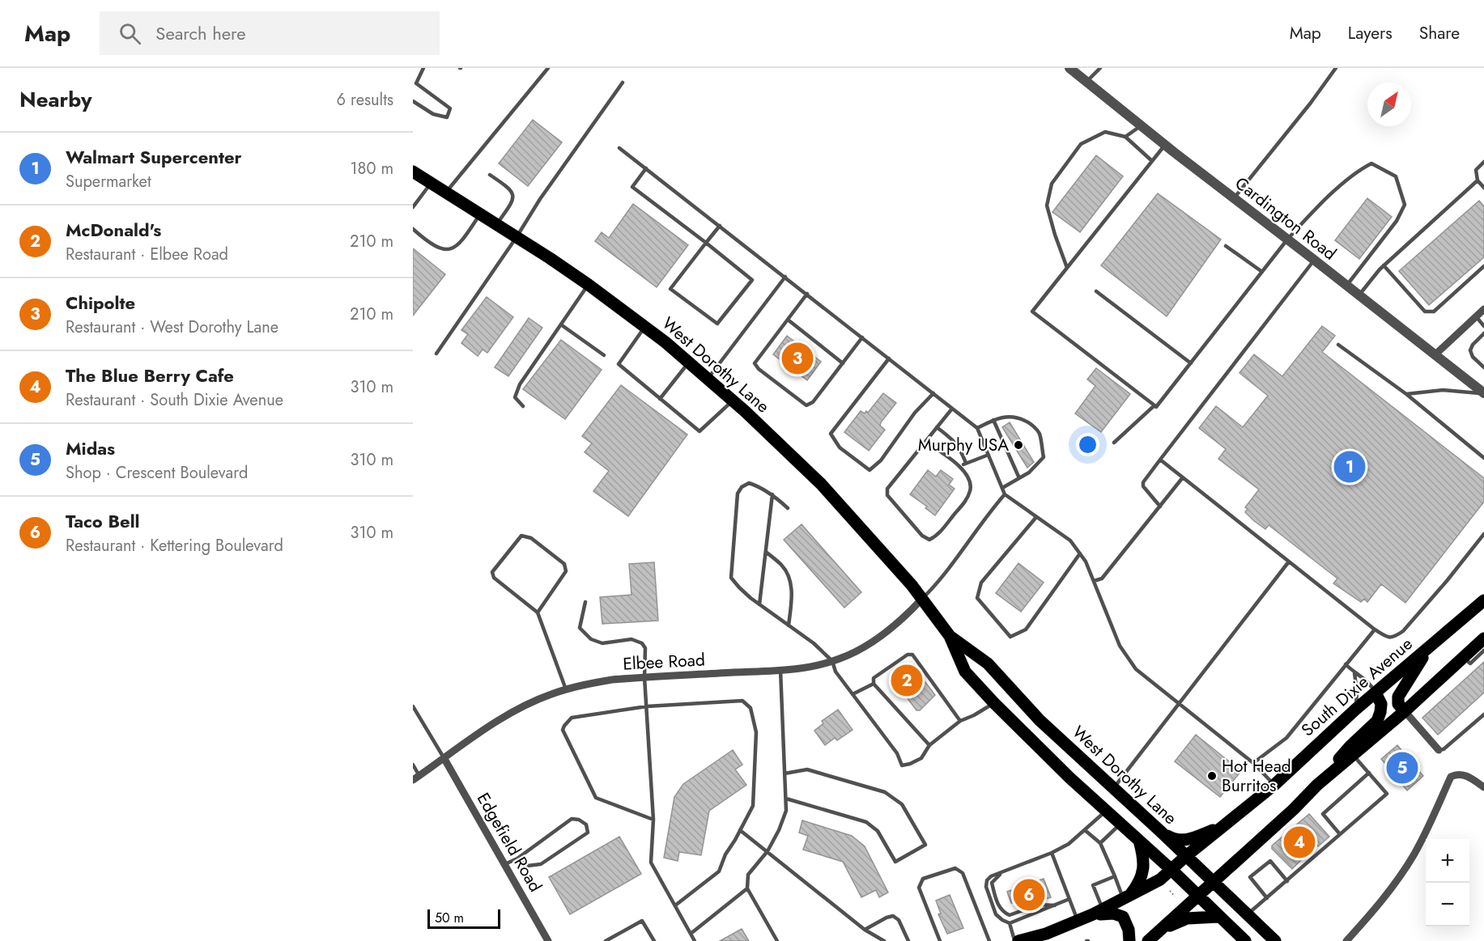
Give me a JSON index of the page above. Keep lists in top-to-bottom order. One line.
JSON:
{"streets":{"main road":["West Dorothy Lane","South Dixie Avenue"],"street":["Cardington Road","Elbee Road","Edgefield Road"]},"crossings":[["West Dorothy Lane","Elbee Road"],["West Dorothy Lane","South Dixie Avenue"],["Elbee Road","Edgefield Road"]],"places":["Murphy USA","Hot Head Burritos"],"scale_bar":"50 m","north":"top right","page":{"header":"Map","search":"Search here","nav":["Map","Layers","Share"],"heading":["Nearby","6 results"],"list":[{"mark":"1","name":"Walmart Supercenter","note":"Supermarket","value":"180 m"},{"mark":"2","name":"McDonald's","note":"Restaurant · Elbee Road","value":"210 m"},{"mark":"3","name":"Chipolte","note":"Restaurant · West Dorothy Lane","value":"210 m"},{"mark":"4","name":"The Blue Berry Cafe","note":"Restaurant · South Dixie Avenue","value":"310 m"},{"mark":"5","name":"Midas","note":"Shop · Crescent Boulevard","value":"310 m"},{"mark":"6","name":"Taco Bell","note":"Restaurant · Kettering Boulevard","value":"310 m"}],"pins":["3","1","2","5","4","6"],"map_buttons":["+","−"],"scale":"50 m"}}
